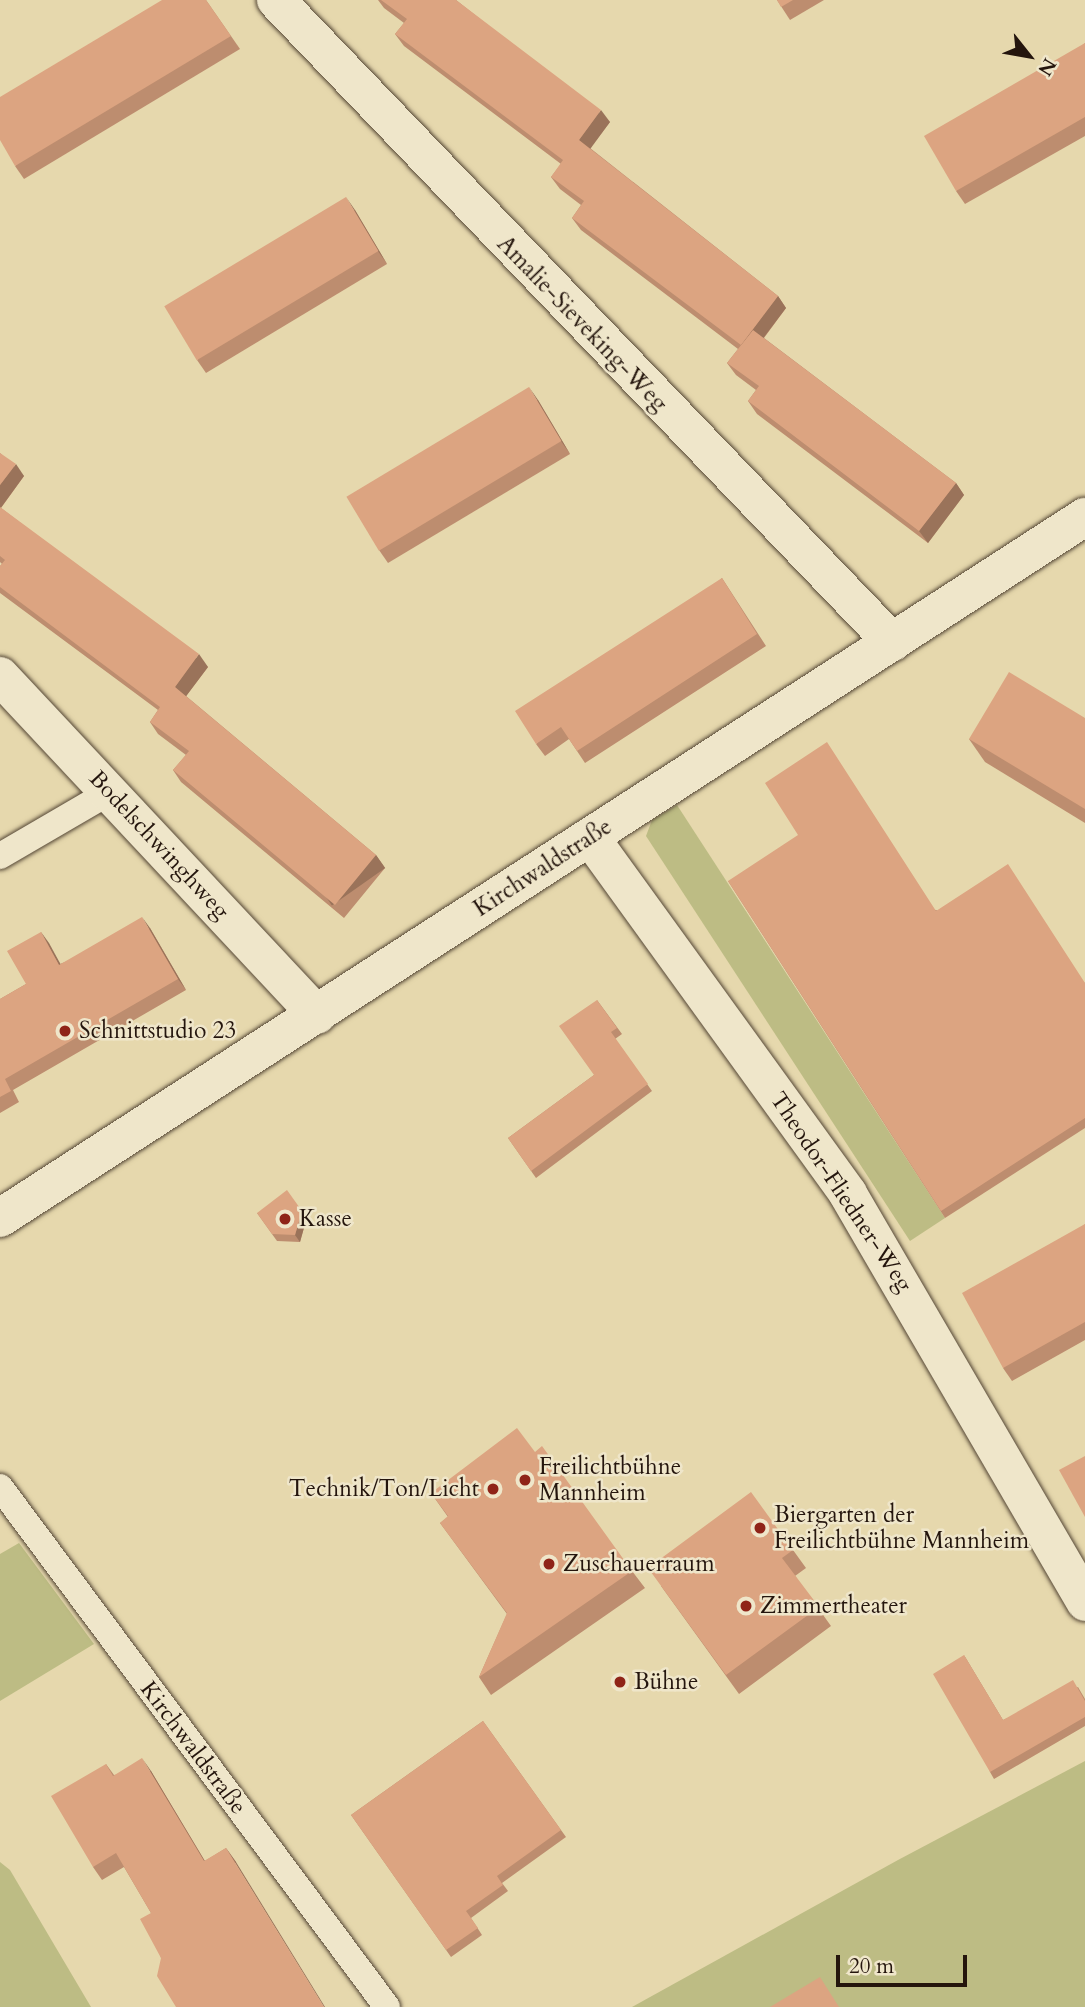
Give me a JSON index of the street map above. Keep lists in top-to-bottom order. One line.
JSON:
{"streets":{"street":["Amalie-Sieveking-Weg","Bodelschwinghweg","Kirchwaldstraße","Theodor-Fliedner-Weg"]},"crossings":[["Amalie-Sieveking-Weg","Kirchwaldstraße"],["Bodelschwinghweg","Kirchwaldstraße"],["Kirchwaldstraße","Theodor-Fliedner-Weg"]],"places":["Schnittstudio 23","Kasse","Freilichtbühne Mannheim","Technik/Ton/Licht","Biergarten der Freilichtbühne Mannheim","Zuschauerraum","Zimmertheater","Bühne"],"scale_bar":"20 m","north":"bottom right"}
